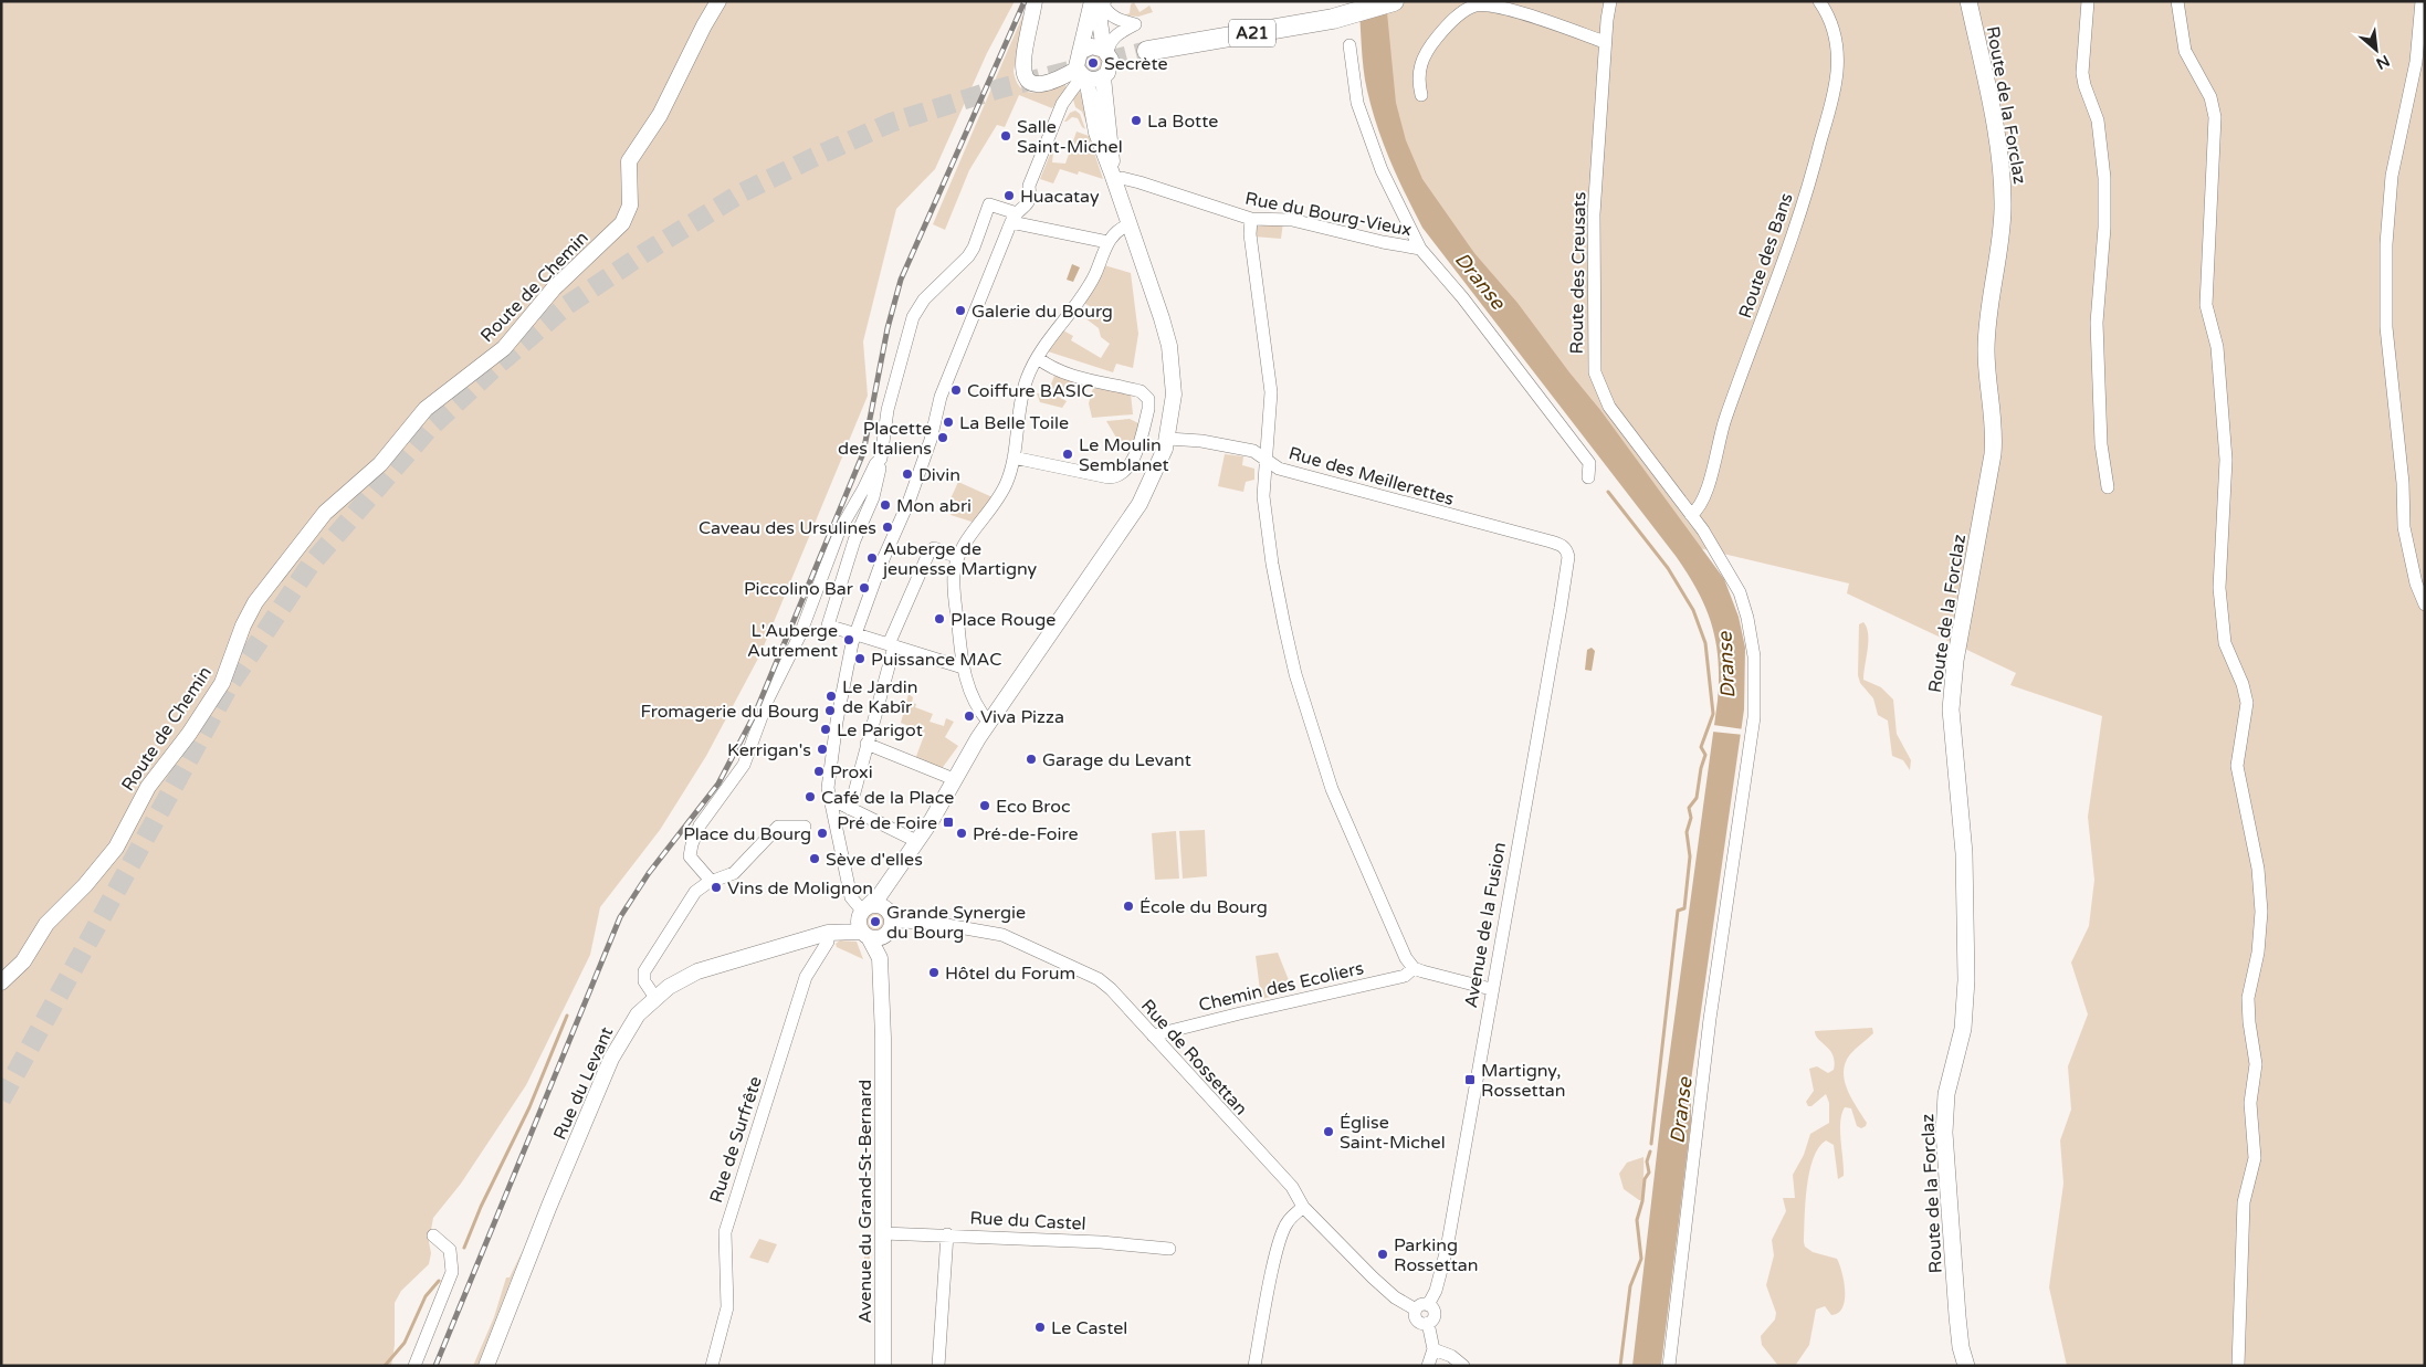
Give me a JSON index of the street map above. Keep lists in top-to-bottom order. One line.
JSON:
{"streets":{"highway":["A21"],"main road":["Route de la Forclaz"],"street":["Rue du Bourg-Vieux","Route des Bans","Route des Creusats","Route de Chemin","Rue des Meillerettes","Avenue de la Fusion","Chemin des Ecoliers","Rue de Rossettan","Rue du Levant","Rue de Surfrête","Avenue du Grand-St-Bernard","Rue du Castel"]},"crossings":[["Rue du Bourg-Vieux","Avenue du Grand-St-Bernard"],["Route des Bans","Route des Creusats"],["Rue des Meillerettes","Avenue de la Fusion"],["Rue des Meillerettes","Avenue du Grand-St-Bernard"],["Avenue de la Fusion","Rue de Rossettan"],["Chemin des Ecoliers","Rue de Rossettan"],["Rue de Rossettan","Rue du Levant"],["Rue de Rossettan","Avenue du Grand-St-Bernard"],["Rue du Levant","Rue de Surfrête"],["Rue du Levant","Avenue du Grand-St-Bernard"],["Avenue du Grand-St-Bernard","Rue du Castel"]],"water":["Dranse"],"places":{"other":["Secrète","La Botte","Salle Saint-Michel","Huacatay","Galerie du Bourg","Coiffure BASIC","La Belle Toile","Placette des Italiens","Le Moulin Semblanet","Divin","Mon abri","Caveau des Ursulines","Auberge de jeunesse Martigny","Piccolino Bar","Place Rouge","L'Auberge Autrement","Puissance MAC","Le Jardin de Kabîr","Fromagerie du Bourg","Viva Pizza","Le Parigot","Kerrigan's","Garage du Levant","Proxi","Café de la Place","Eco Broc","Place du Bourg","Pré-de-Foire","Sève d'elles","Vins de Molignon","École du Bourg","Grande Synergie du Bourg","Hôtel du Forum","Église Saint-Michel","Parking Rossettan","Le Castel"],"transit":["Pré de Foire","Martigny, Rossettan"]},"north":"bottom right"}
